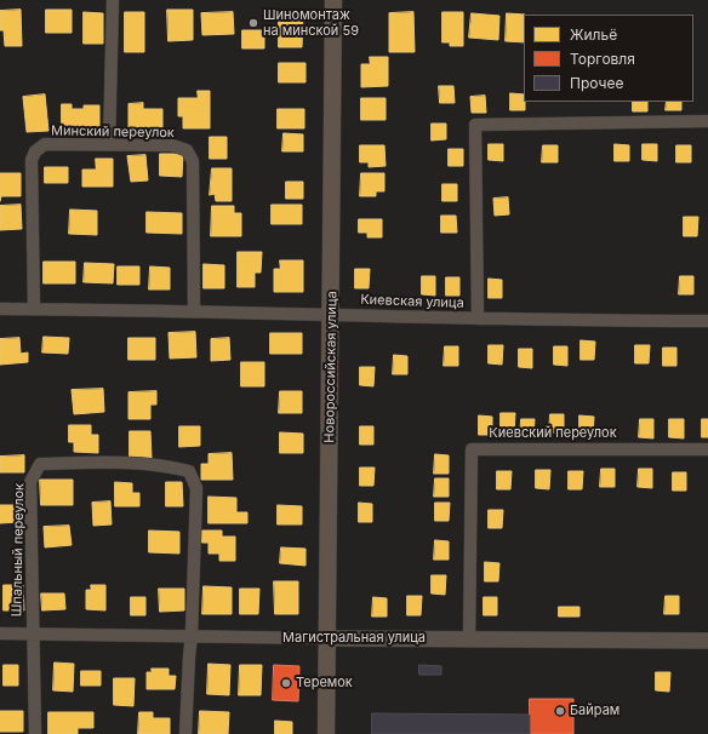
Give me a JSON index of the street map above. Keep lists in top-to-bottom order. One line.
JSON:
{"streets":{"main road":["Новороссийская улица"],"street":["Минский переулок","Киевская улица","Киевский переулок","Шпальный переулок","Магистральная улица"]},"crossings":[["Минский переулок","Киевская улица"],["Киевская улица","Новороссийская улица"],["Новороссийская улица","Магистральная улица"],["Киевский переулок","Магистральная улица"],["Шпальный переулок","Магистральная улица"]],"places":["Шиномонтаж на минской 59","Теремок","Байрам"],"legend":["Жильё","Торговля","Прочее"]}
